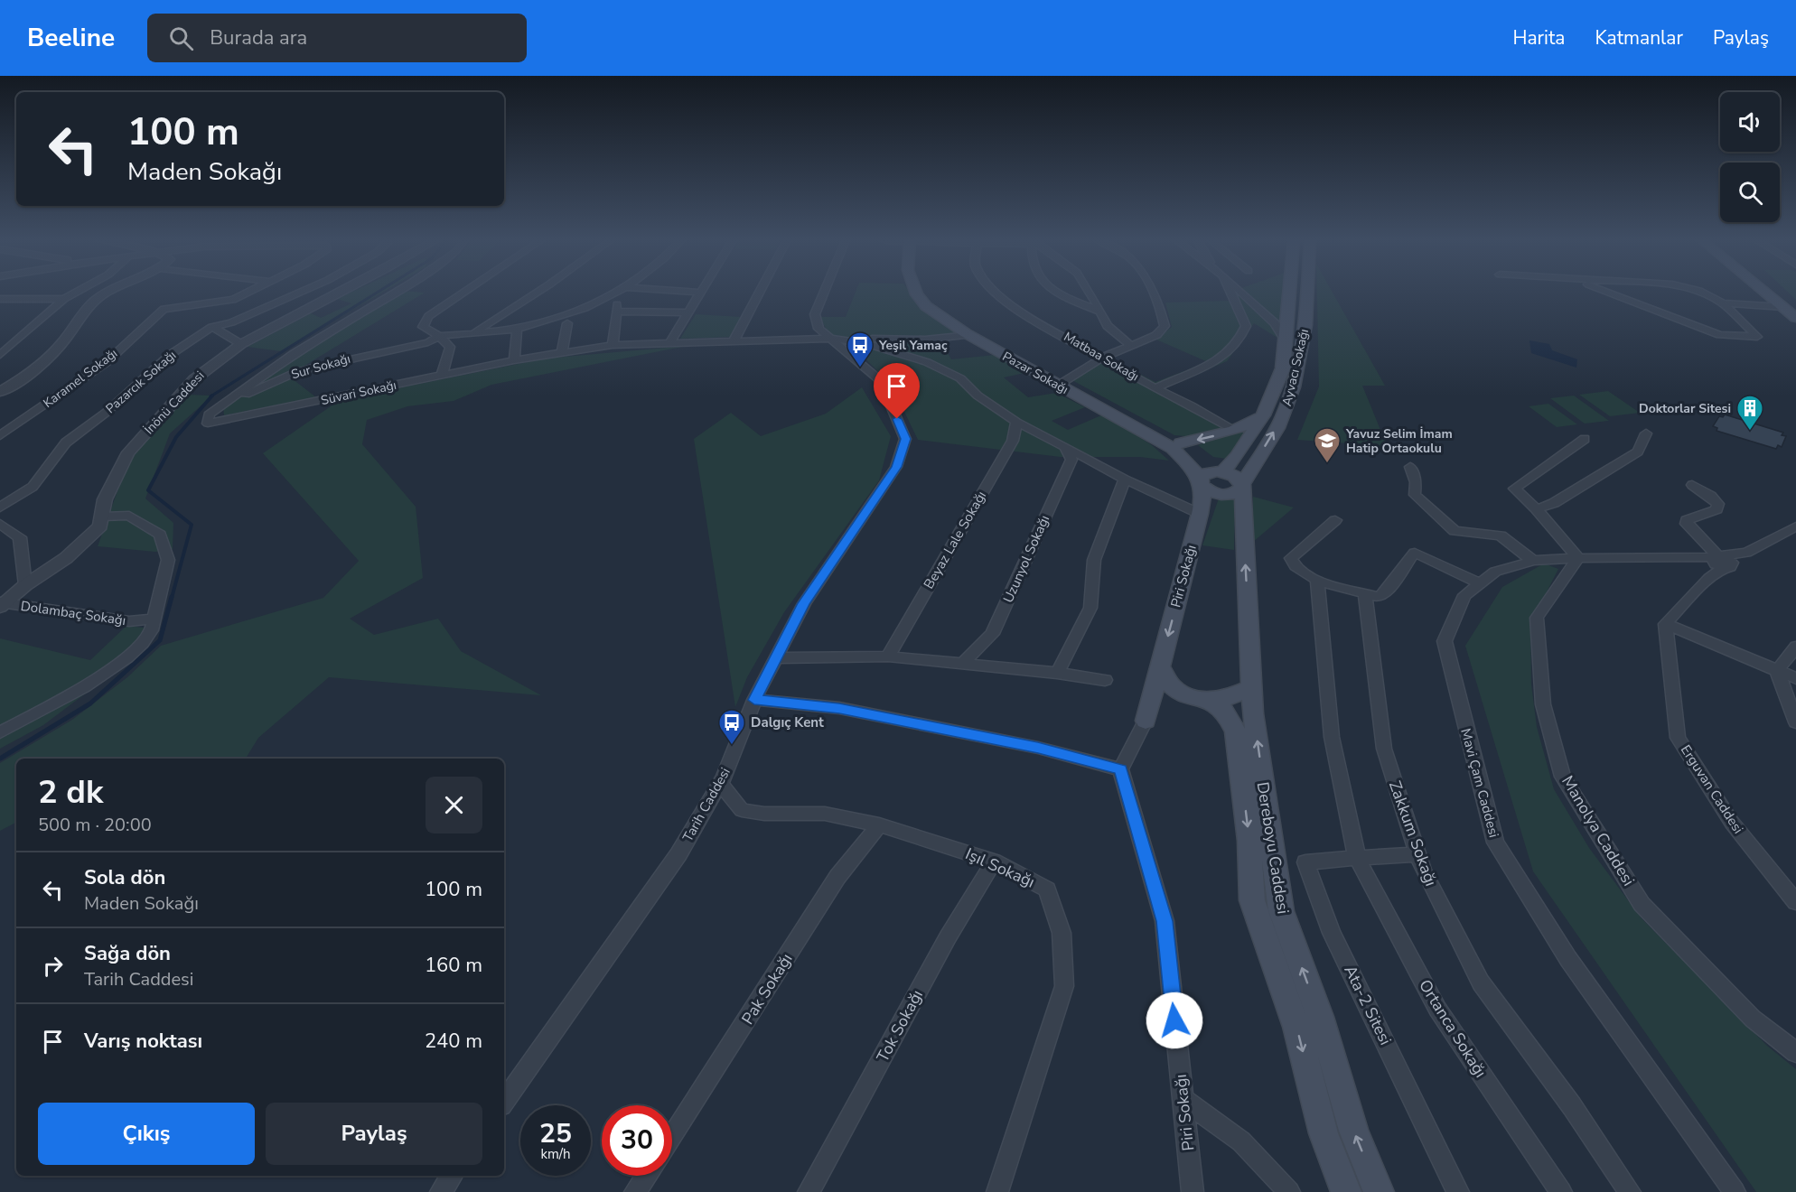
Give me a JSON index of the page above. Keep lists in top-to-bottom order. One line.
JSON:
{"streets":{"main road":["Ayvacı Sokağı","Pazar Sokağı","Piri Sokağı","Dereboyu Caddesi"],"street":["Matbaa Sokağı","Sur Sokağı","Karamel Sokağı","Pazarcık Sokağı","Süvari Sokağı","İnönü Caddesi","Beyaz Lale Sokağı","Uzunyol Sokağı","Dolambaç Sokağı","Mavi Çam Caddesi","Erguvan Caddesi","Tarih Caddesi","Manolya Caddesi","Zakkum Sokağı","Işıl Sokağı","Pak Sokağı","Ata-2 Sitesi","Tok Sokağı","Ortanca Sokağı"]},"crossings":[["Sur Sokağı","Süvari Sokağı"],["Ayvacı Sokağı","Pazar Sokağı"],["Ayvacı Sokağı","Dereboyu Caddesi"],["Pazar Sokağı","Piri Sokağı"],["Süvari Sokağı","Tarih Caddesi"],["İnönü Caddesi","Dolambaç Sokağı"],["Mavi Çam Caddesi","Manolya Caddesi"],["Tarih Caddesi","Işıl Sokağı"],["Zakkum Sokağı","Ata-2 Sitesi"],["Işıl Sokağı","Pak Sokağı"],["Işıl Sokağı","Tok Sokağı"],["Ata-2 Sitesi","Ortanca Sokağı"]],"one_way":["Ayvacı Sokağı"],"places":{"bus stop":["Yeşil Yamaç","Dalgıç Kent"],"building":["Doktorlar Sitesi"],"school or university":["Yavuz Selim İmam Hatip Ortaokulu"]},"page":{"header":"Beeline","search":"Burada ara","nav":["Harita","Katmanlar","Paylaş"],"turn":["100 m","Maden Sokağı"],"heading":["2 dk","500 m · 20:00"],"list":[{"name":"Sola dön","note":"Maden Sokağı","value":"100 m"},{"name":"Sağa dön","note":"Tarih Caddesi","value":"160 m"},{"name":"Varış noktası","value":"240 m"}],"buttons":["Çıkış","Paylaş"],"speed":"25 km/h","limit":"30"}}
